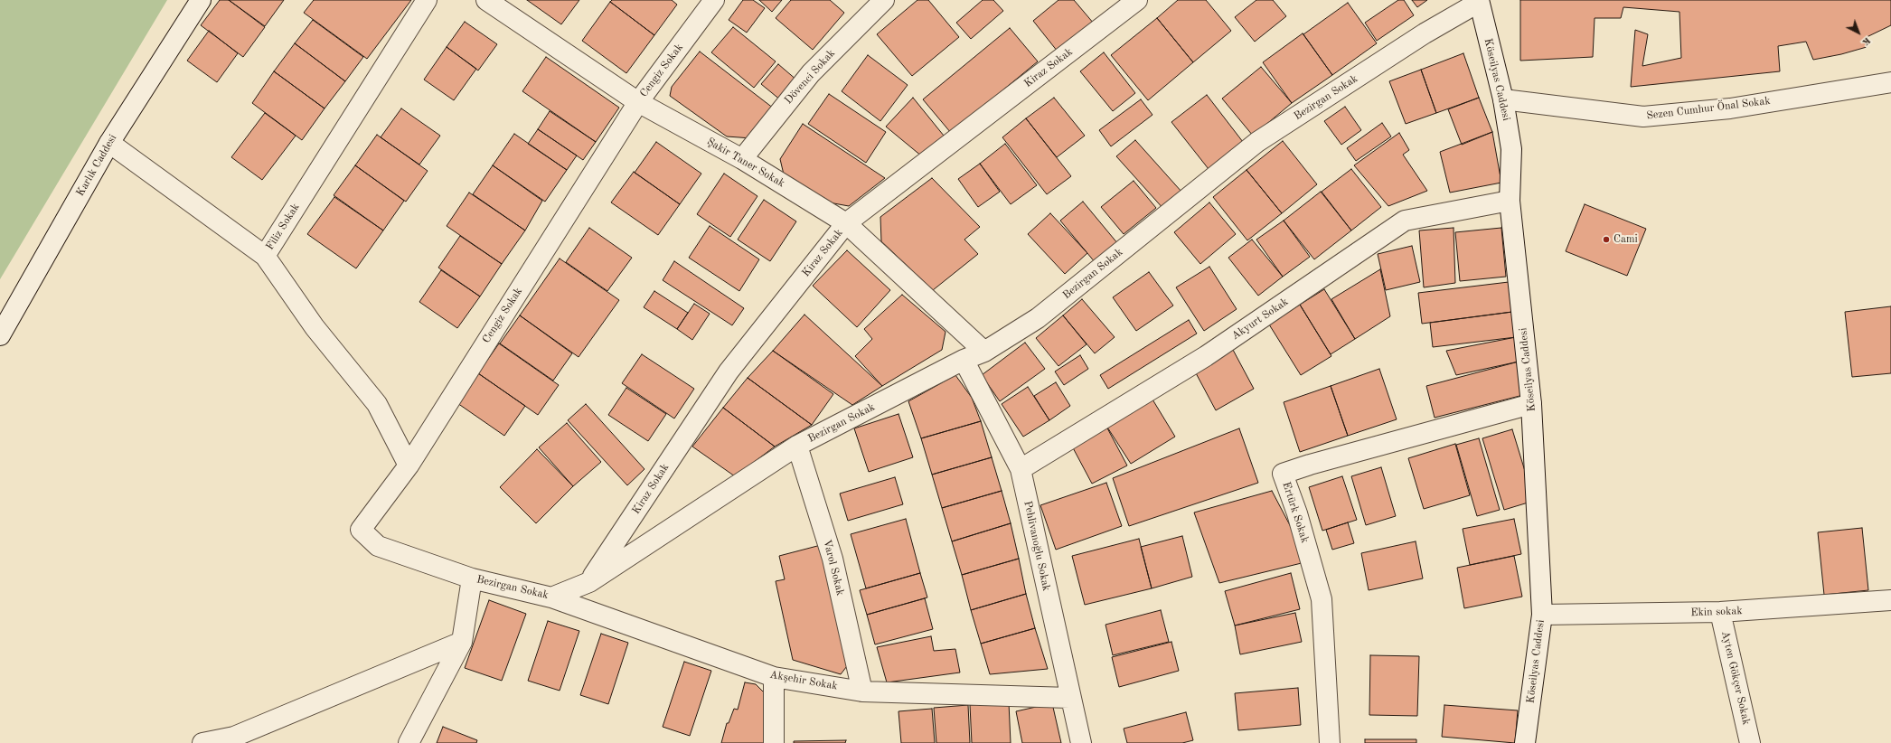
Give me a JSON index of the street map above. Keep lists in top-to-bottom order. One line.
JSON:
{"streets":{"street":["Kiraz Sokak","Cengiz Sokak","Dövenci Sokak","Köseilyas Caddesi","Bezirgan Sokak","Sezen Cumhur Önal Sokak","Şakir Taner Sokak","Karlık Caddesi","Filiz Sokak","Akyurt Sokak","Ertürk Sokak","Pehlivanoğlu Sokak","Varol Sokak","Ekin sokak","Ayten Gökçer Sokak","Akşehir Sokak"]},"crossings":[["Kiraz Sokak","Bezirgan Sokak"],["Kiraz Sokak","Şakir Taner Sokak"],["Cengiz Sokak","Bezirgan Sokak"],["Cengiz Sokak","Şakir Taner Sokak"],["Cengiz Sokak","Filiz Sokak"],["Dövenci Sokak","Şakir Taner Sokak"],["Köseilyas Caddesi","Bezirgan Sokak"],["Köseilyas Caddesi","Sezen Cumhur Önal Sokak"],["Köseilyas Caddesi","Akyurt Sokak"],["Köseilyas Caddesi","Ertürk Sokak"],["Köseilyas Caddesi","Ekin sokak"],["Bezirgan Sokak","Şakir Taner Sokak"],["Bezirgan Sokak","Pehlivanoğlu Sokak"],["Bezirgan Sokak","Varol Sokak"],["Bezirgan Sokak","Akşehir Sokak"],["Akyurt Sokak","Pehlivanoğlu Sokak"],["Pehlivanoğlu Sokak","Akşehir Sokak"],["Varol Sokak","Akşehir Sokak"],["Ekin sokak","Ayten Gökçer Sokak"]],"places":["Cami"],"north":"bottom right"}
